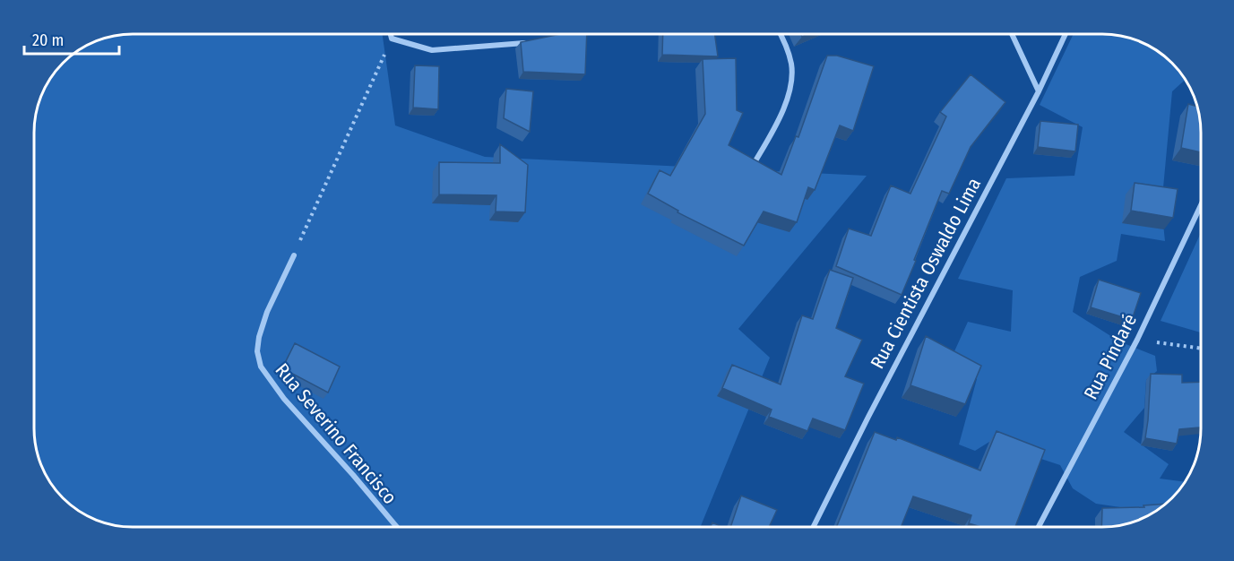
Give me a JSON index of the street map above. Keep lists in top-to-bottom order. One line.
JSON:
{"streets":{"street":["Rua Cientista Oswaldo Lima","Rua Pindaré","Rua Severino Francisco"]},"scale_bar":"20 m"}
